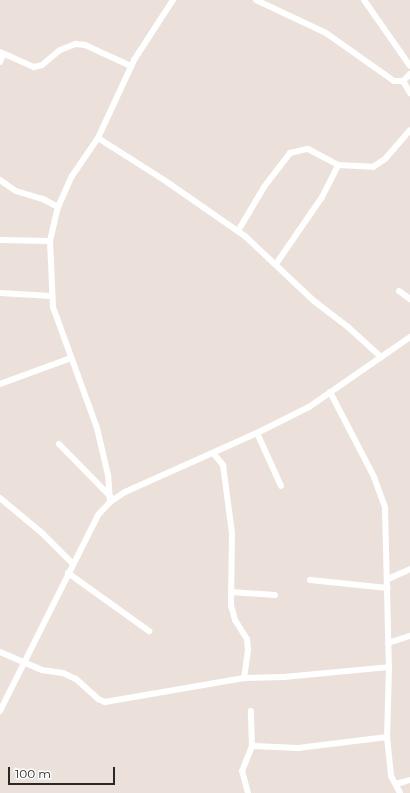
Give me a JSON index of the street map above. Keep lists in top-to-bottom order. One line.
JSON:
{"scale_bar":"100 m"}
